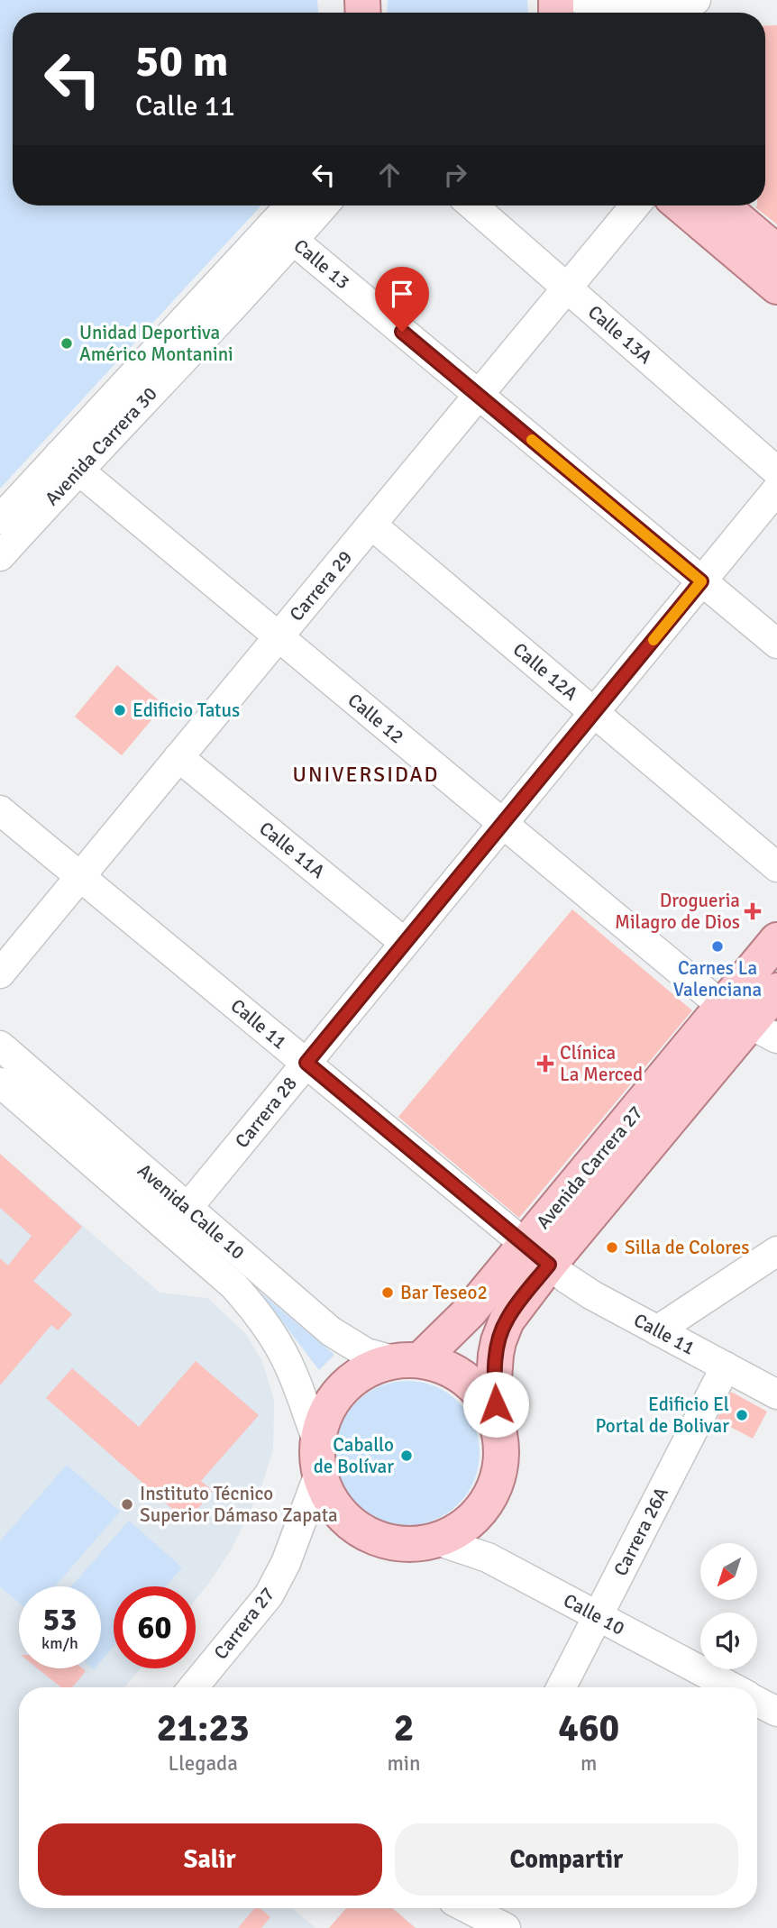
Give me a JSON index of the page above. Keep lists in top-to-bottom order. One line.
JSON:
{"streets":{"main road":["Avenida Carrera 27"],"street":["Calle 13","Calle 13A","Avenida Carrera 30","Carrera 29","Calle 12A","Calle 12","Calle 11A","Calle 11","Carrera 28","Avenida Calle 10","Carrera 26A","Calle 10","Carrera 27"]},"crossings":[["Calle 13","Avenida Carrera 30"],["Calle 13","Carrera 29"],["Calle 13","Carrera 28"],["Calle 13A","Carrera 29"],["Avenida Carrera 30","Calle 12"],["Carrera 29","Calle 12A"],["Carrera 29","Calle 12"],["Carrera 29","Calle 11A"],["Carrera 29","Calle 11"],["Calle 12A","Carrera 28"],["Calle 12","Carrera 28"],["Calle 12","Avenida Carrera 27"],["Calle 11A","Carrera 28"],["Calle 11","Carrera 28"],["Calle 11","Avenida Carrera 27"],["Calle 11","Carrera 26A"],["Carrera 28","Avenida Calle 10"],["Avenida Carrera 27","Avenida Calle 10"],["Avenida Carrera 27","Calle 10"],["Avenida Carrera 27","Carrera 27"],["Avenida Calle 10","Calle 10"],["Avenida Calle 10","Carrera 27"],["Carrera 26A","Calle 10"],["Calle 10","Carrera 27"]],"districts":["UNIVERSIDAD"],"places":{"other":["Unidad Deportiva Américo Montanini","Edificio Tatus","Carnes La Valenciana","Silla de Colores","Bar Teseo2","Edificio El Portal de Bolivar","Caballo de Bolívar","Instituto Técnico Superior Dámaso Zapata"],"health":["Drogueria Milagro de Dios","Clínica La Merced"]},"north":"bottom left","page":{"turn":["50 m","Calle 11"],"speed":"53 km/h","limit":"60","eta":["21:23","Llegada","2","min","460","m"],"buttons":["Salir","Compartir"]}}
